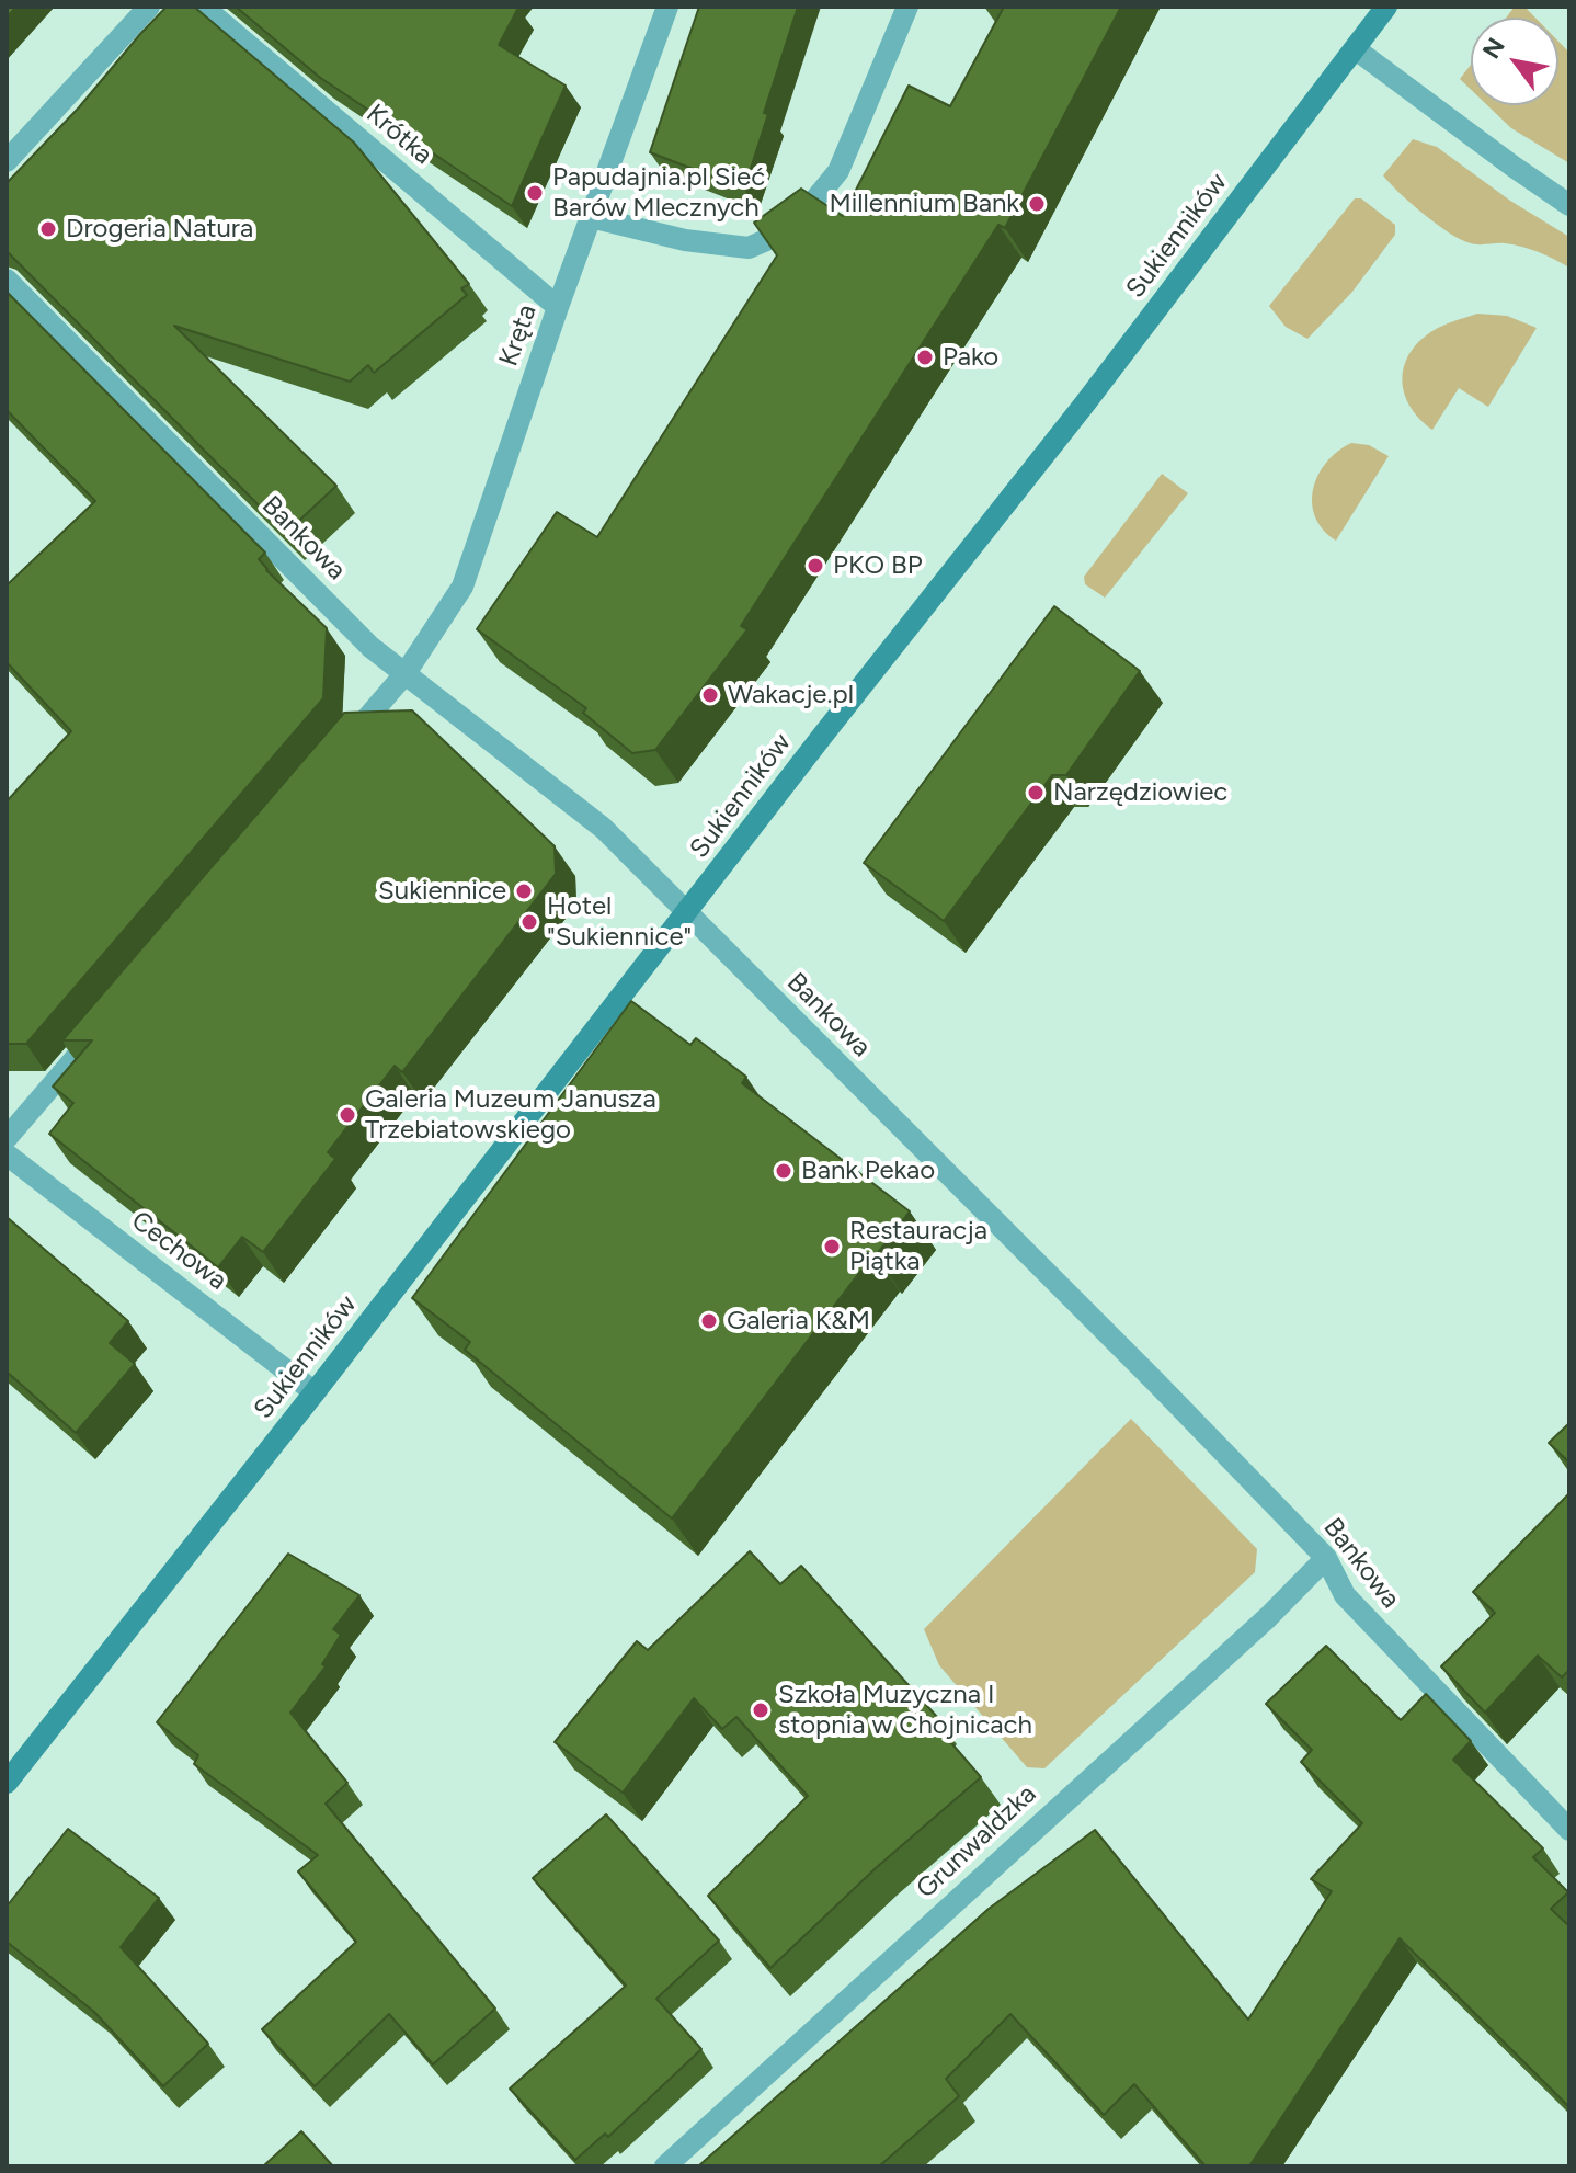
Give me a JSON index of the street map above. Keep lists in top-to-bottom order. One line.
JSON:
{"streets":{"main road":["Sukienników"],"street":["Krótka","Kręta","Bankowa","Cechowa","Grunwaldzka"]},"crossings":[["Krótka","Kręta"],["Sukienników","Bankowa"],["Sukienników","Cechowa"],["Kręta","Bankowa"],["Bankowa","Grunwaldzka"]],"places":["Papudajnia.pl Sieć Barów Mlecznych","Millennium Bank","Drogeria Natura","Pako","PKO BP","Wakacje.pl","Narzędziowiec","Sukiennice","Hotel \"Sukiennice\"","Galeria Muzeum Janusza Trzebiatowskiego","Bank Pekao","Restauracja Piątka","Galeria K&M","Szkoła Muzyczna I stopnia w Chojnicach"],"north":"top left"}
